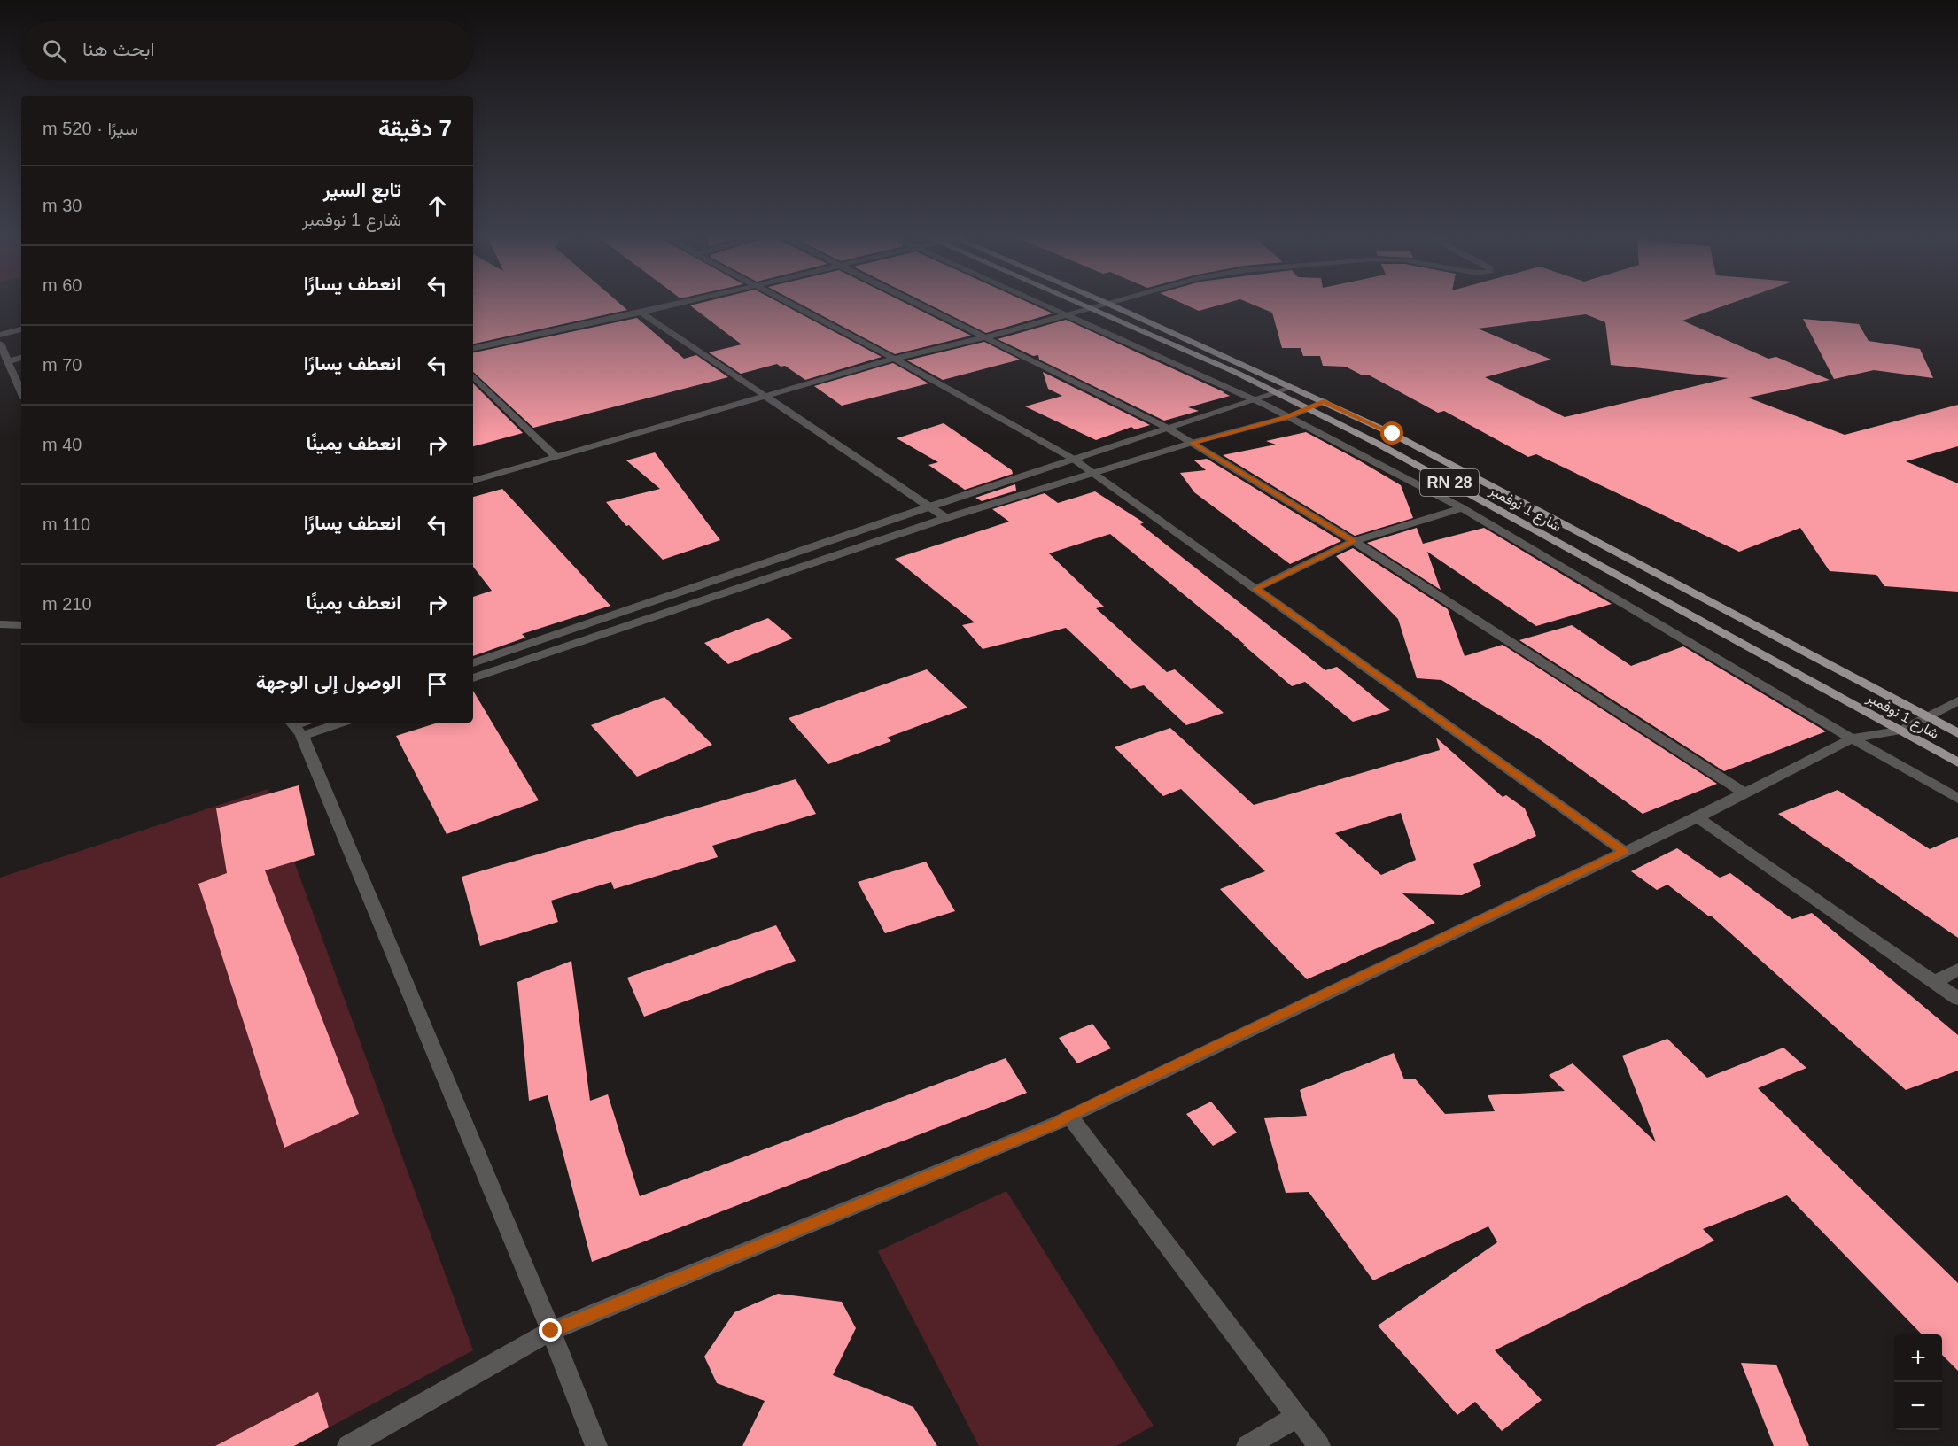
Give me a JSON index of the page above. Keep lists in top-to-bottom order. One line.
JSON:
{"streets":{"main road":["RN 28","شارع 1 نوفمبر"]},"page":{"search":"ابحث هنا","heading":["7 دقيقة","سيرًا · 520 m"],"list":[["تابع السير","شارع 1 نوفمبر","30 m"],["انعطف يسارًا","60 m"],["انعطف يسارًا","70 m"],["انعطف يمينًا","40 m"],["انعطف يسارًا","110 m"],["انعطف يمينًا","210 m"],"الوصول إلى الوجهة"],"map_buttons":["+","−"]}}
